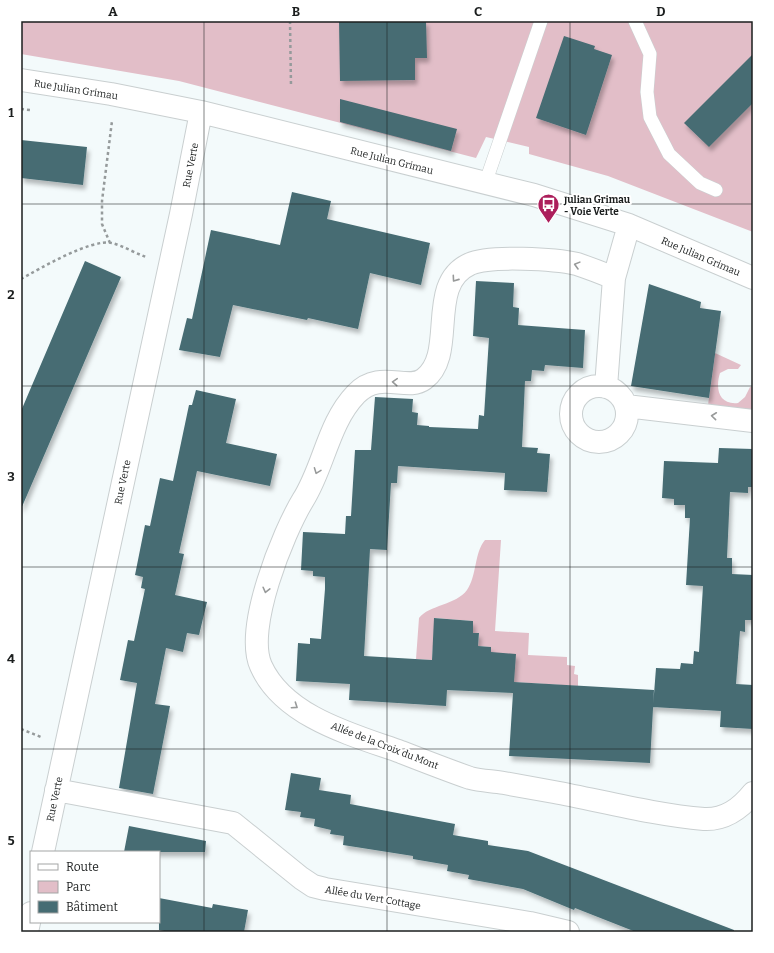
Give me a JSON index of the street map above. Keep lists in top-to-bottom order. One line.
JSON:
{"streets":{"street":["Rue Julian Grimau","Rue Verte","Allée de la Croix du Mont","Allée du Vert Cottage"]},"crossings":[["Rue Julian Grimau","Rue Verte"],["Rue Verte","Allée du Vert Cottage"]],"places":{"bus stop":["Julian Grimau - Voie Verte"]},"legend":["Route","Parc","Bâtiment"],"grid":{"columns":["A","B","C","D"],"rows":["1","2","3","4","5"]}}
